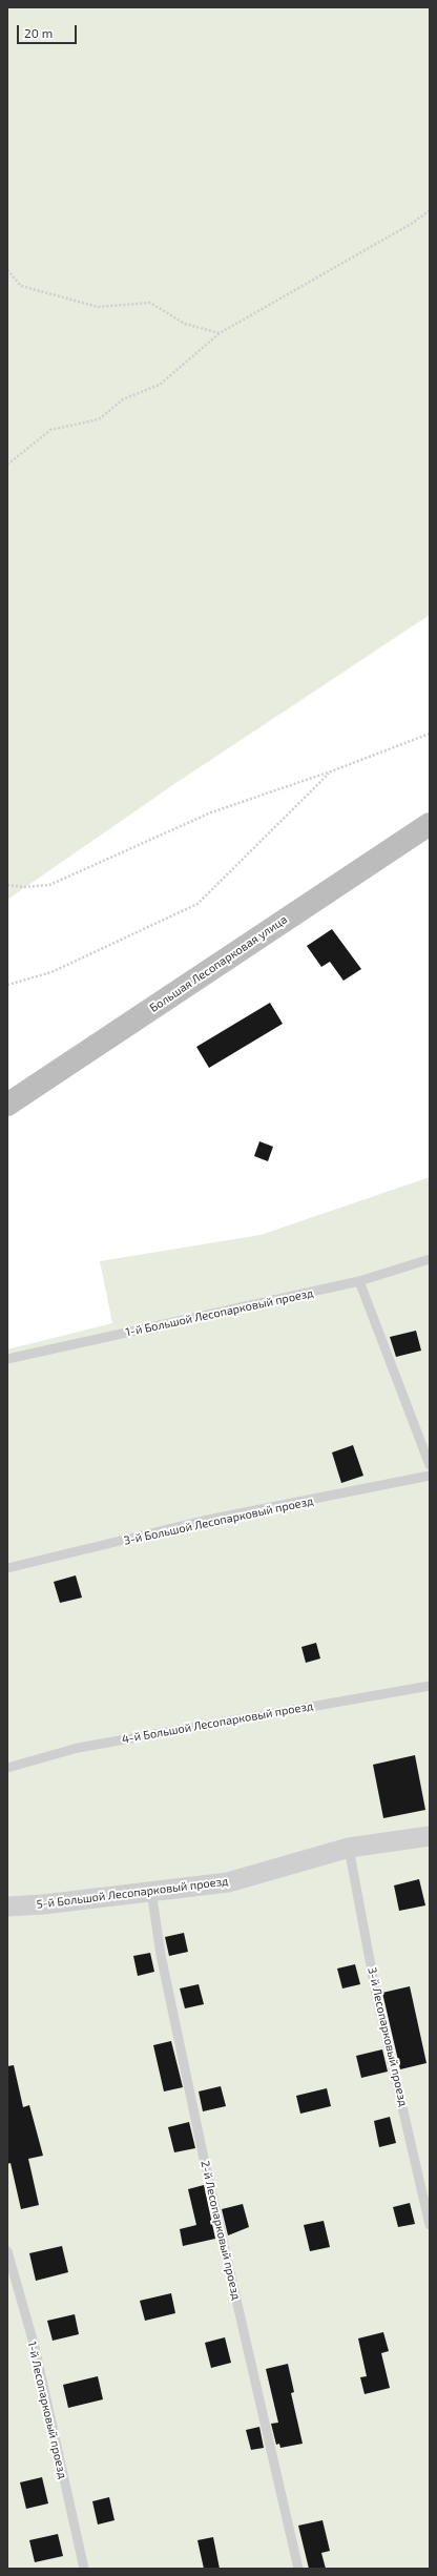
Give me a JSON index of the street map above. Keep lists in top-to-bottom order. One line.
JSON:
{"streets":{"main road":["Большая Лесопарковая улица"],"street":["5-й Большой Лесопарковый проезд"],"lane":["1-й Большой Лесопарковый проезд","3-й Большой Лесопарковый проезд","4-й Большой Лесопарковый проезд","3-й Лесопарковый проезд","2-й Лесопарковый проезд","1-й Лесопарковый проезд"]},"crossings":[["5-й Большой Лесопарковый проезд","3-й Лесопарковый проезд"],["5-й Большой Лесопарковый проезд","2-й Лесопарковый проезд"]],"scale_bar":"20 m"}
